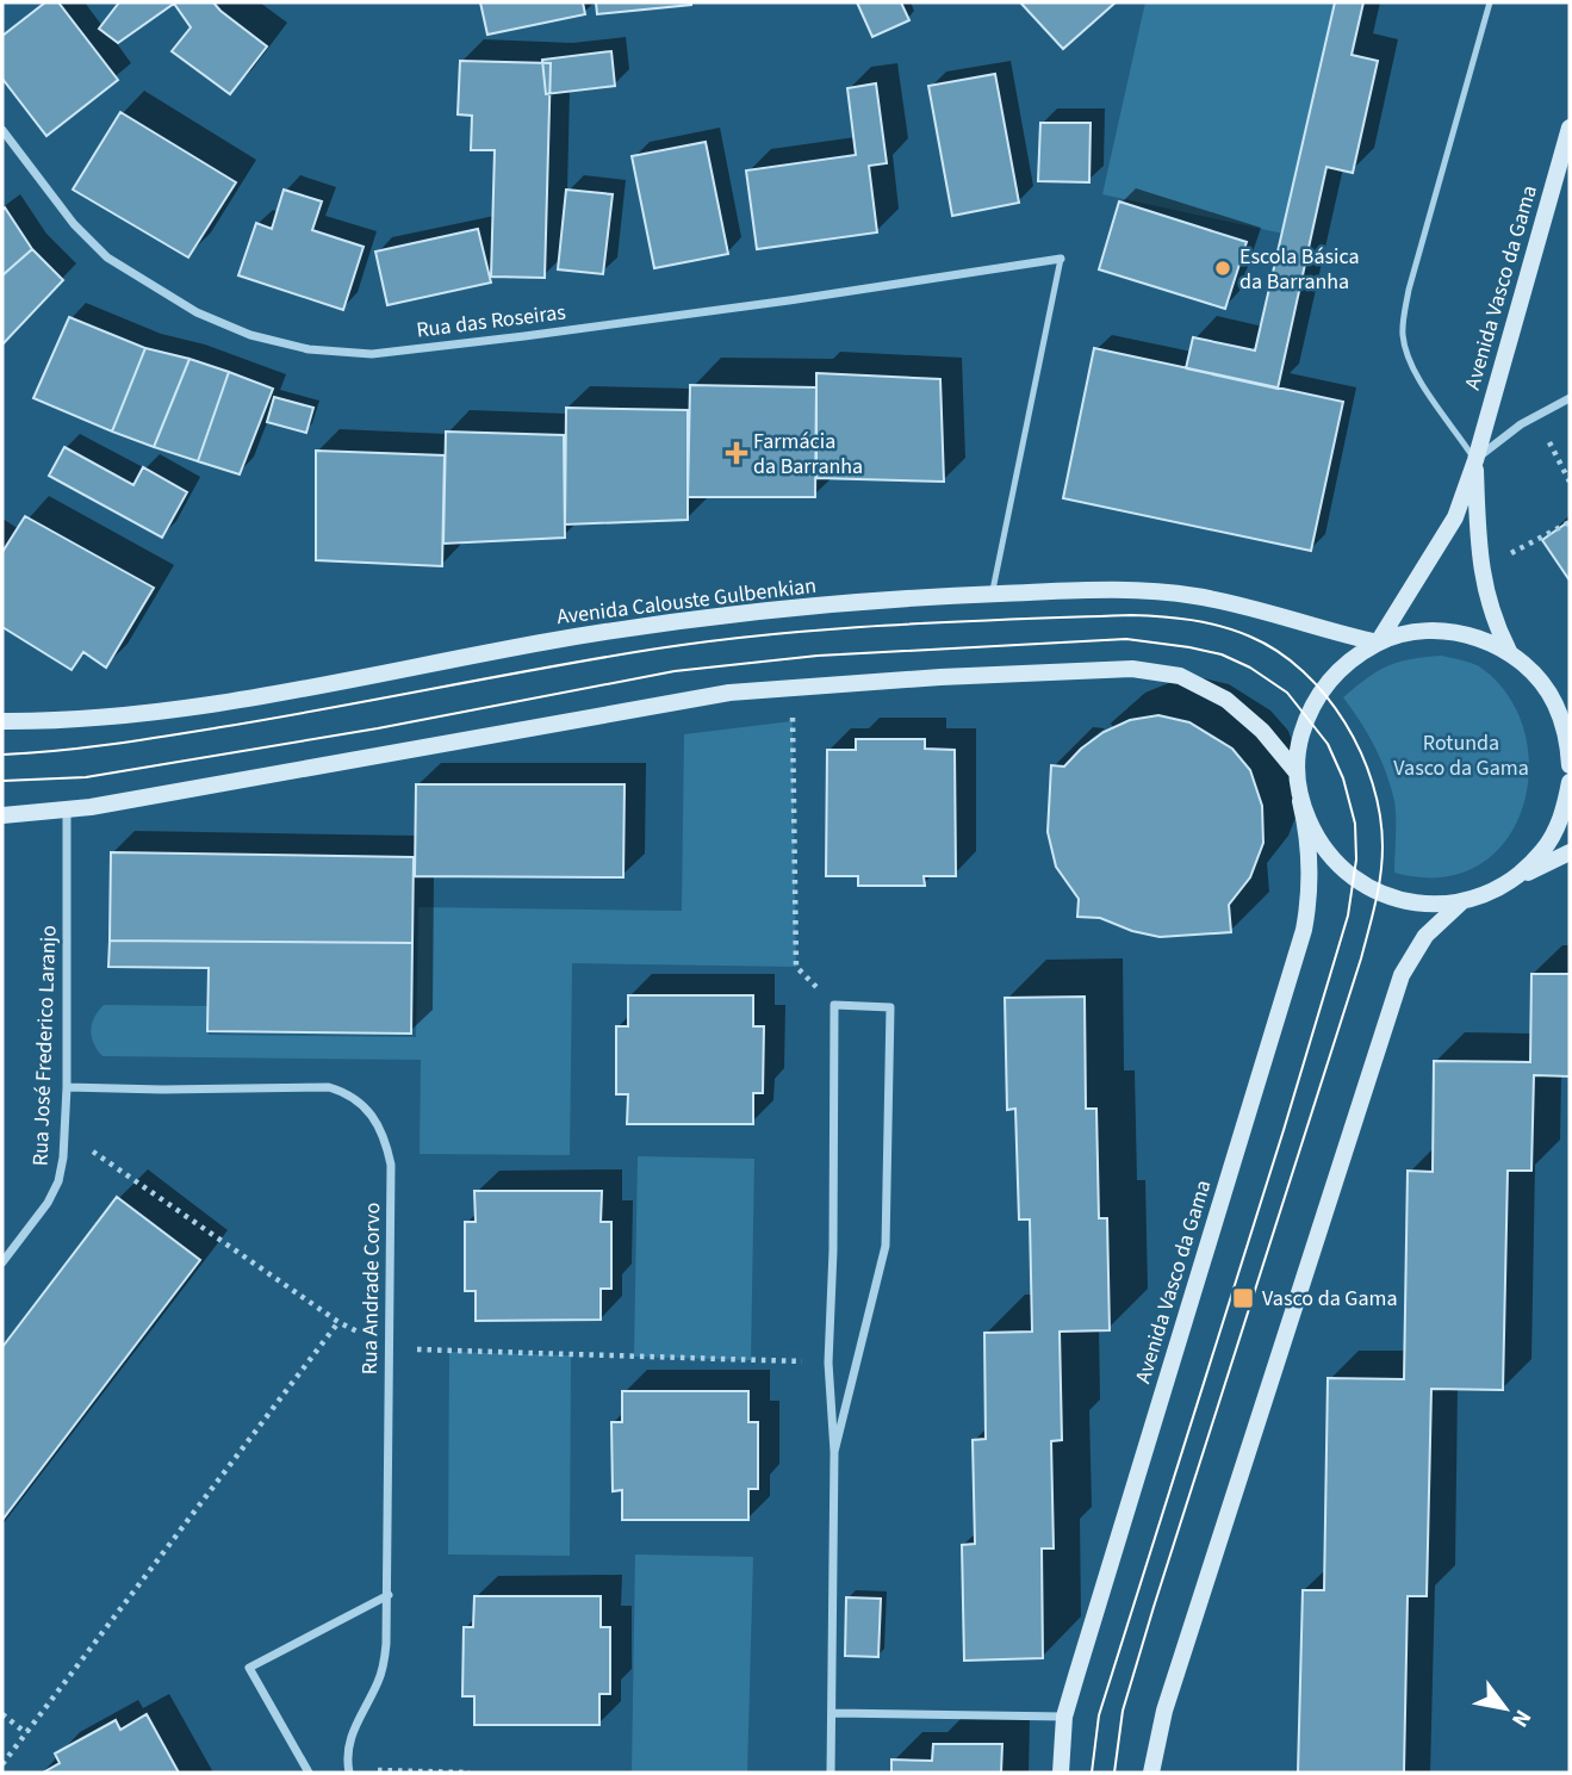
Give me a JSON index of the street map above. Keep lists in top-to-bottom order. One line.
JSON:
{"streets":{"main road":["Avenida Vasco da Gama","Avenida Calouste Gulbenkian"],"street":["Rua das Roseiras","Rua José Frederico Laranjo","Rua Andrade Corvo"]},"crossings":[["Avenida Vasco da Gama","Avenida Calouste Gulbenkian"],["Rua José Frederico Laranjo","Rua Andrade Corvo"]],"parks":["Rotunda Vasco da Gama"],"places":{"other":["Escola Básica da Barranha"],"health":["Farmácia da Barranha"],"transit":["Vasco da Gama"]},"north":"bottom right"}
